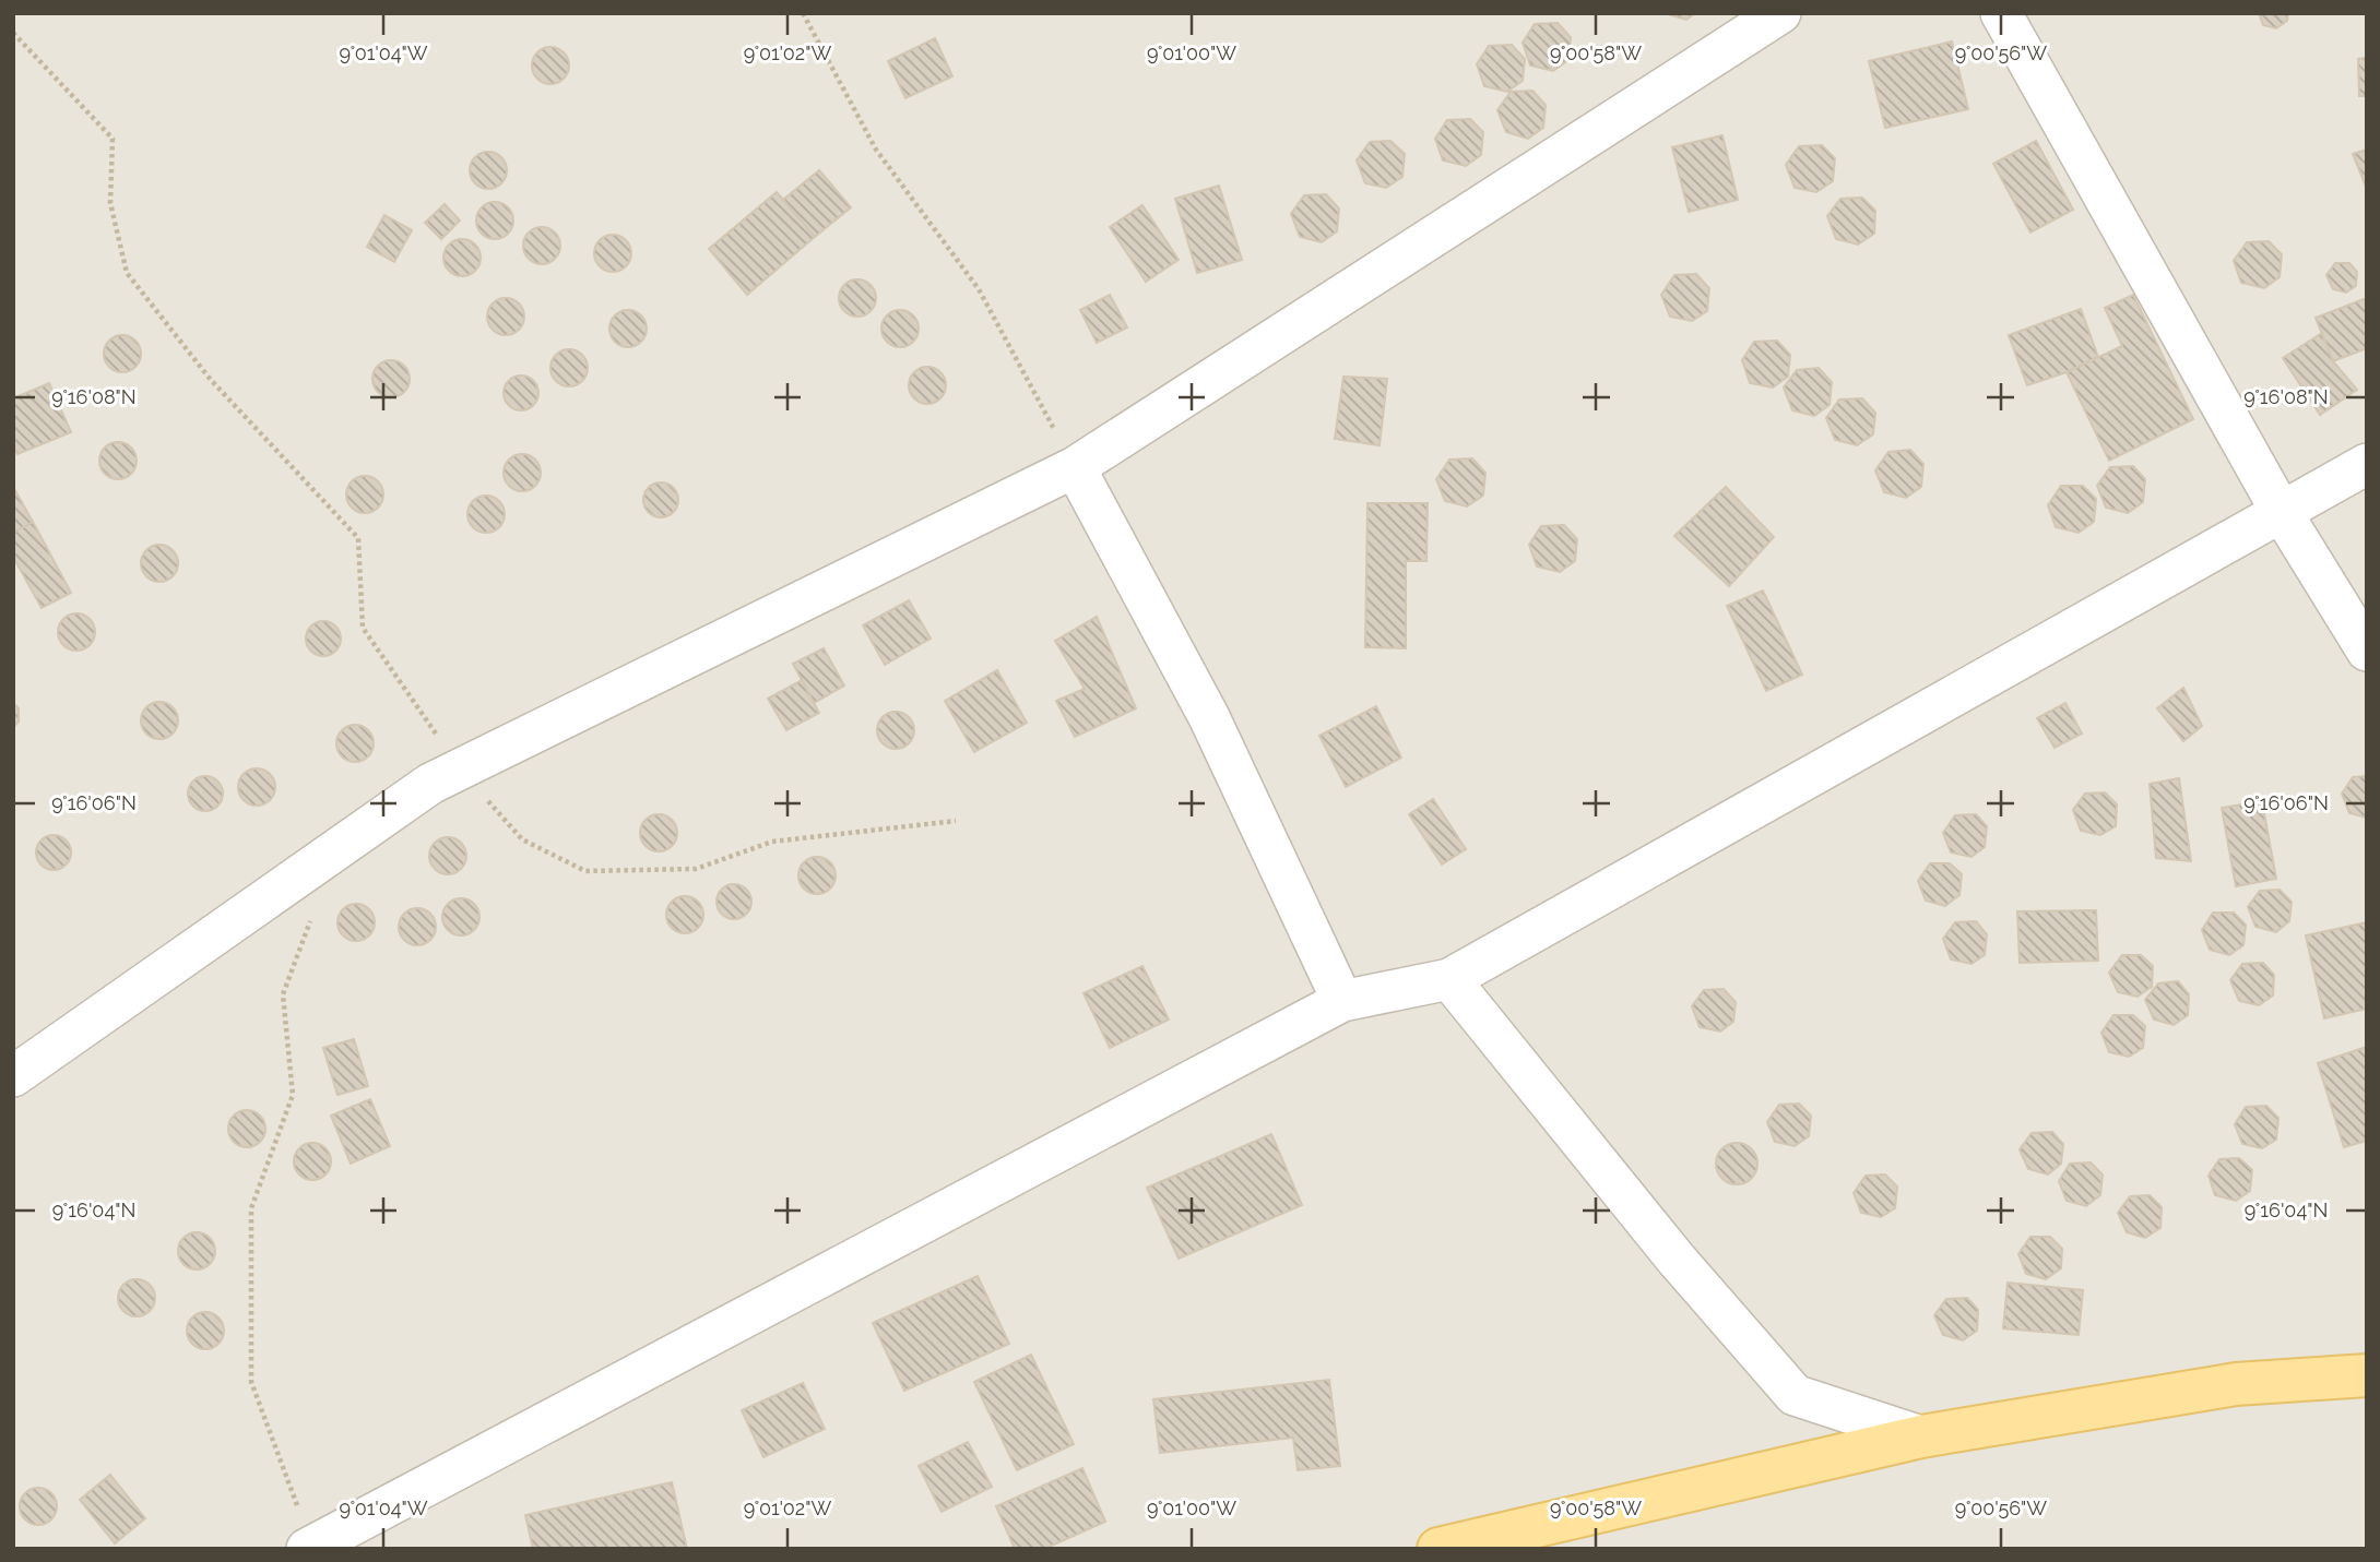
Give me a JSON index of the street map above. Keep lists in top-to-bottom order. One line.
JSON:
{"coordinates":["9°01'04\"W","9°01'02\"W","9°01'00\"W","9°00'58\"W","9°00'56\"W","9°16'08\"N","9°16'06\"N","9°16'04\"N"]}
